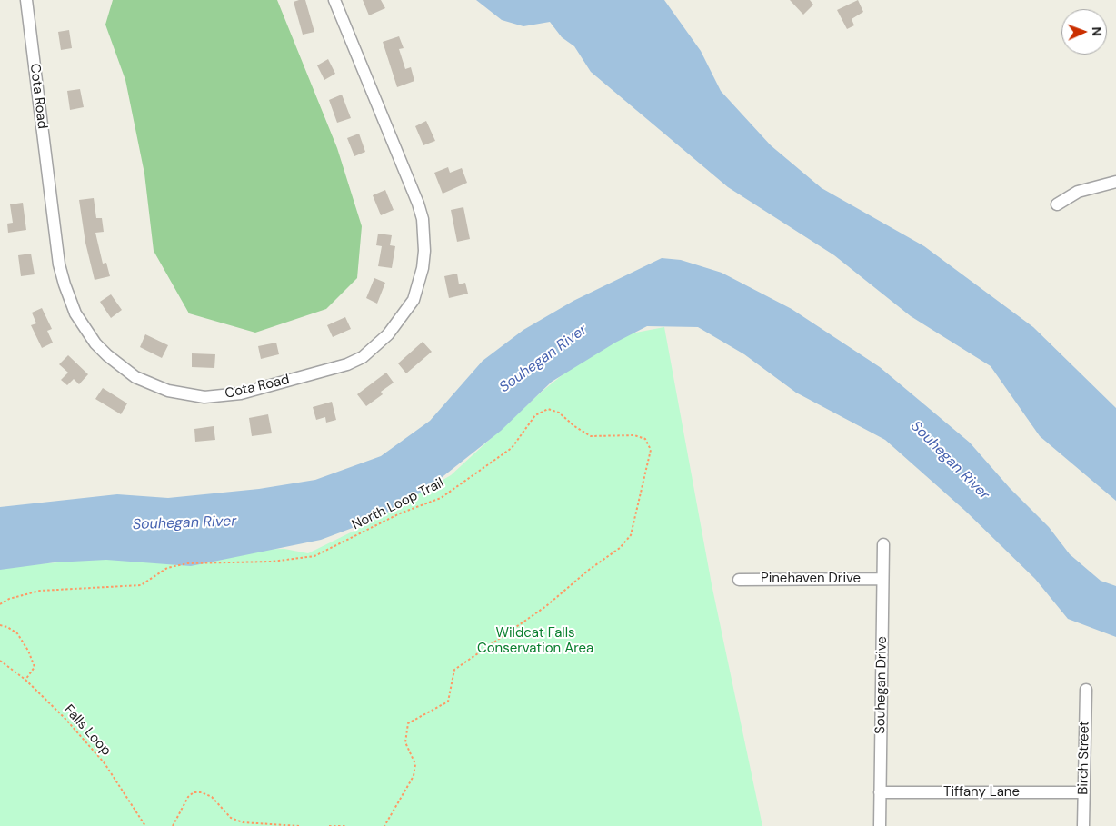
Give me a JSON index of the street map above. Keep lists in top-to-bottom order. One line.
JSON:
{"streets":{"street":["Cota Road","Pinehaven Drive","Souhegan Drive","Birch Street","Tiffany Lane"],"path":["North Loop Trail","Falls Loop"]},"crossings":[["Pinehaven Drive","Souhegan Drive"],["Souhegan Drive","Tiffany Lane"],["Birch Street","Tiffany Lane"]],"water":["Souhegan River"],"parks":["Wildcat Falls Conservation Area"],"north":"right"}
